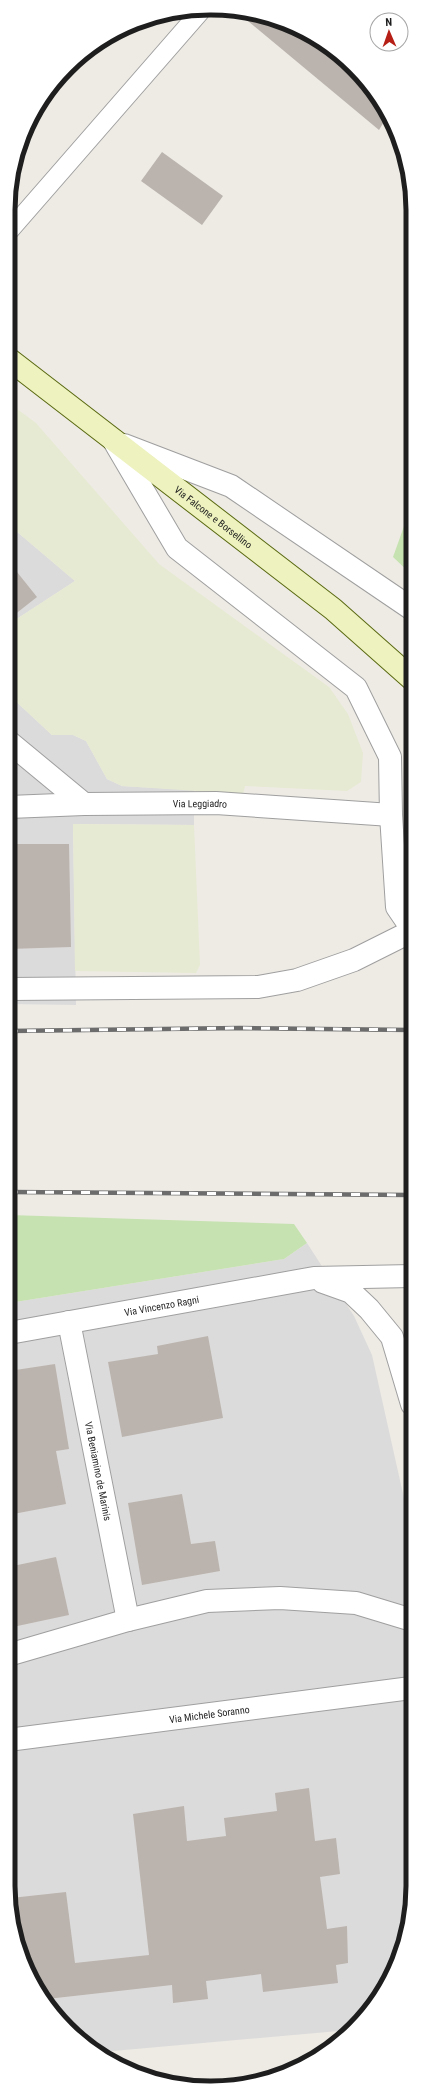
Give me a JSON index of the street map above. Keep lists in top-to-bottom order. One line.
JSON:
{"streets":{"main road":["Via Falcone e Borsellino"],"street":["Via Leggiadro","Via Vincenzo Ragni","Via Beniamino de Marinis","Via Michele Soranno"]},"crossings":[["Via Vincenzo Ragni","Via Beniamino de Marinis"]],"north":"top"}
